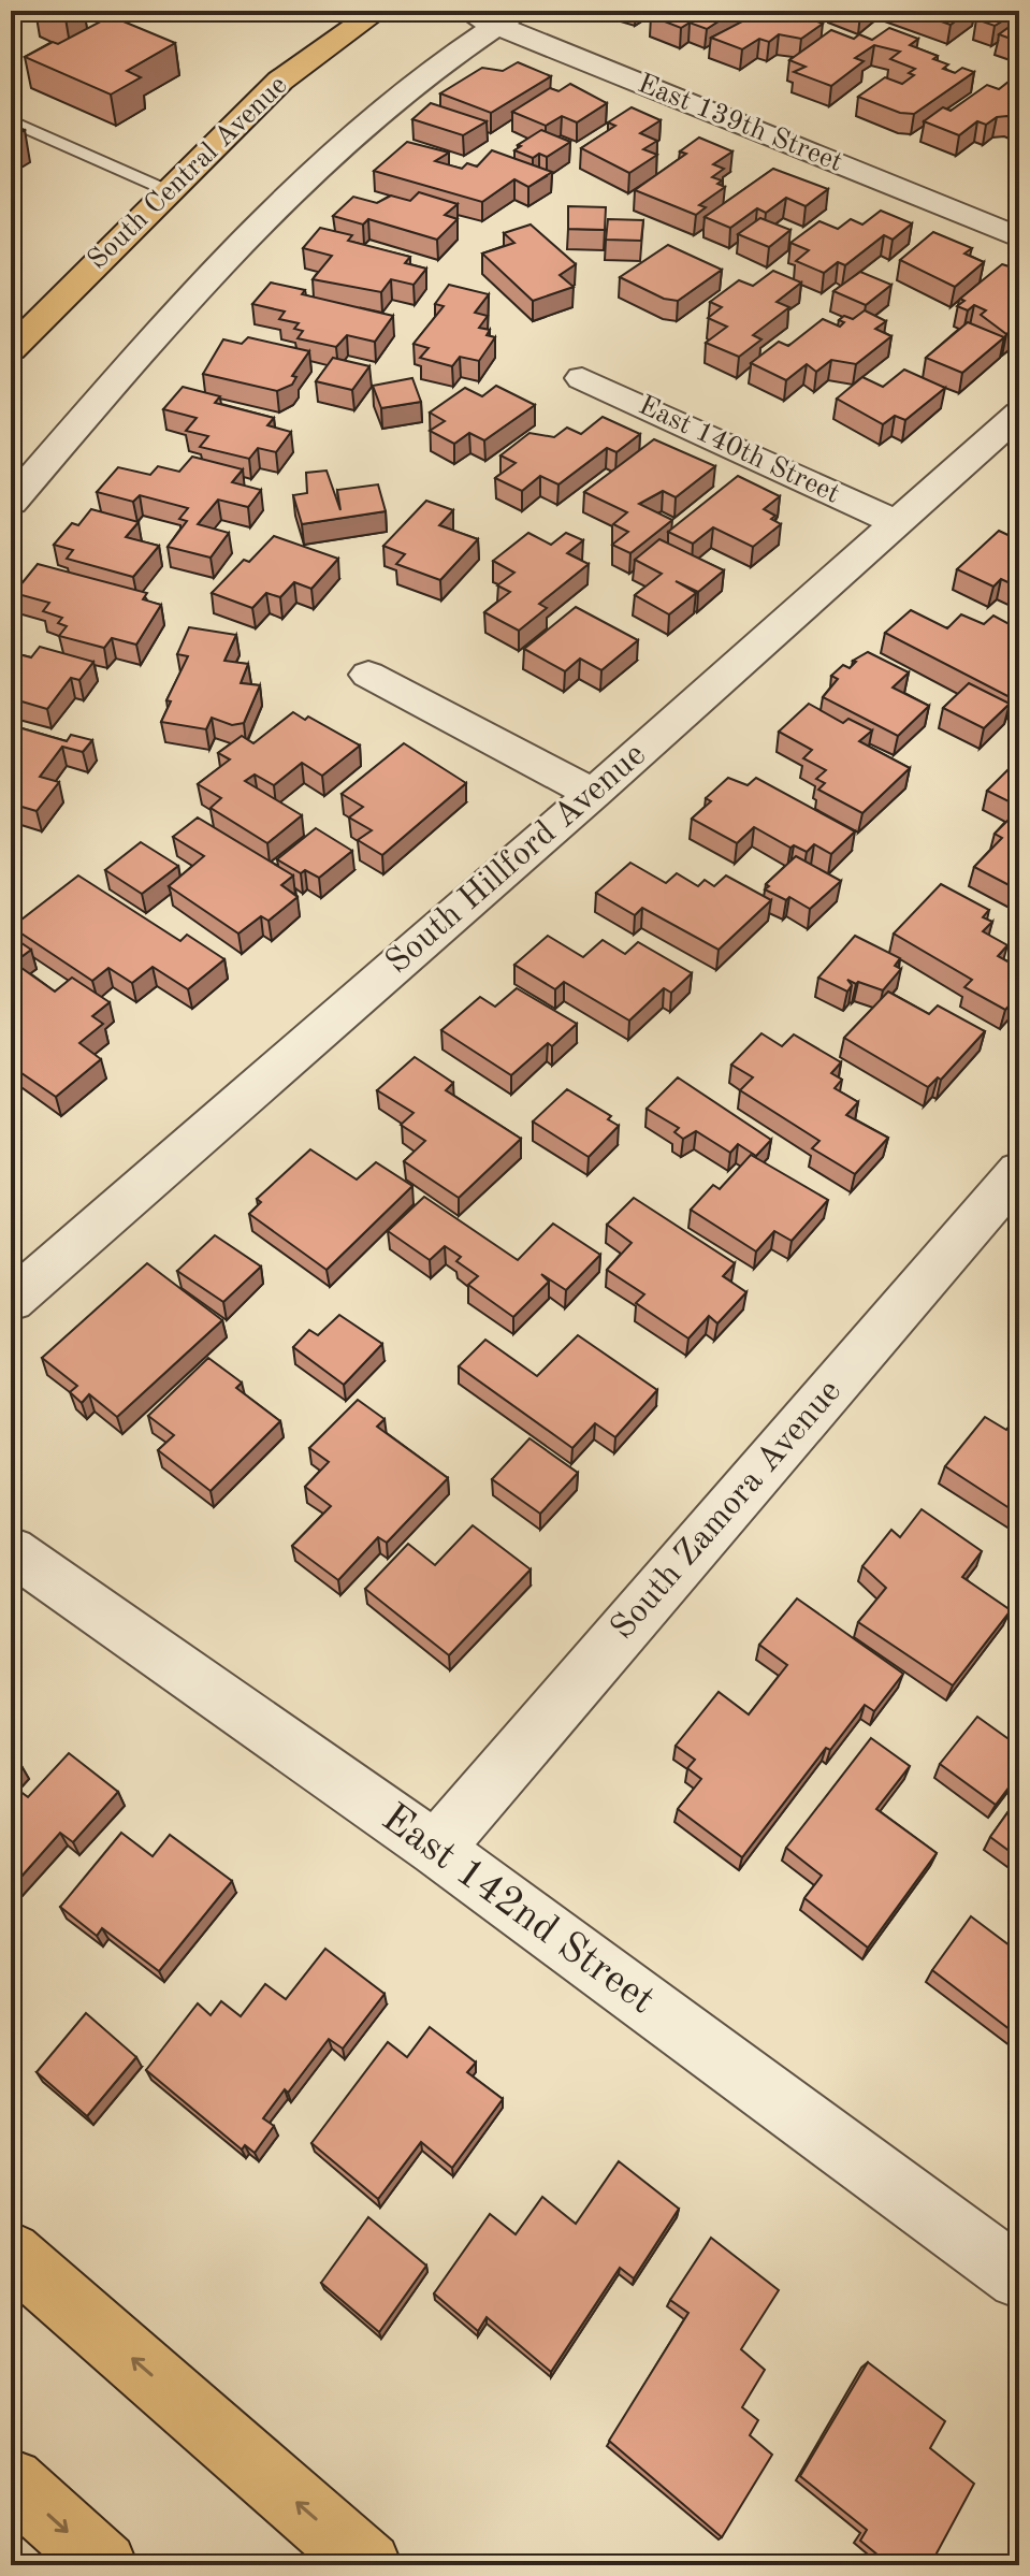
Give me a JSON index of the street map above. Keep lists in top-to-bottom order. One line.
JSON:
{"streets":{"main road":["South Central Avenue"],"street":["East 139th Street","East 140th Street","South Hillford Avenue","South Zamora Avenue","East 142nd Street"]},"crossings":[["East 140th Street","South Hillford Avenue"],["South Zamora Avenue","East 142nd Street"]]}
